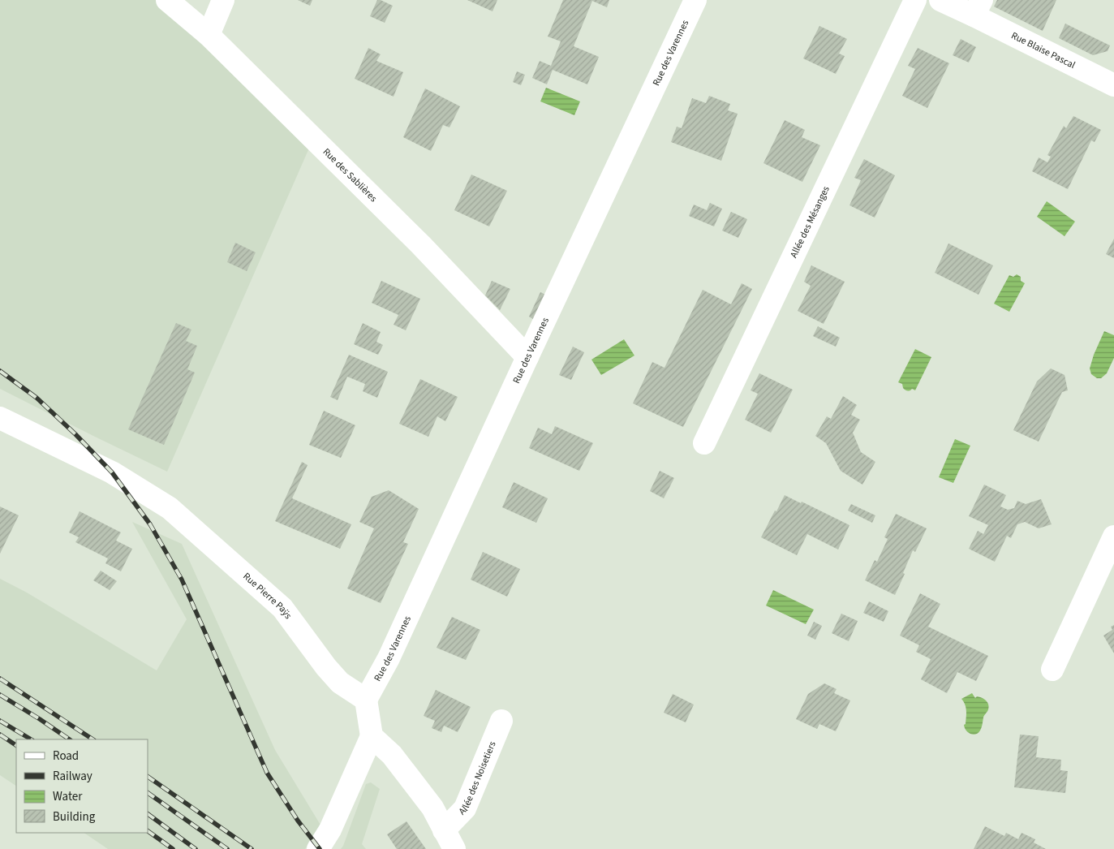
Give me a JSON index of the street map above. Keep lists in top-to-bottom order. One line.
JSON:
{"streets":{"street":["Rue Blaise Pascal","Rue des Varennes","Rue des Sablières","Allée des Mésanges","Rue Pierre Paÿs","Allée des Noisetiers"]},"crossings":[["Rue des Varennes","Rue des Sablières"],["Rue des Varennes","Rue Pierre Paÿs"]],"legend":["Road","Railway","Water","Building"]}
